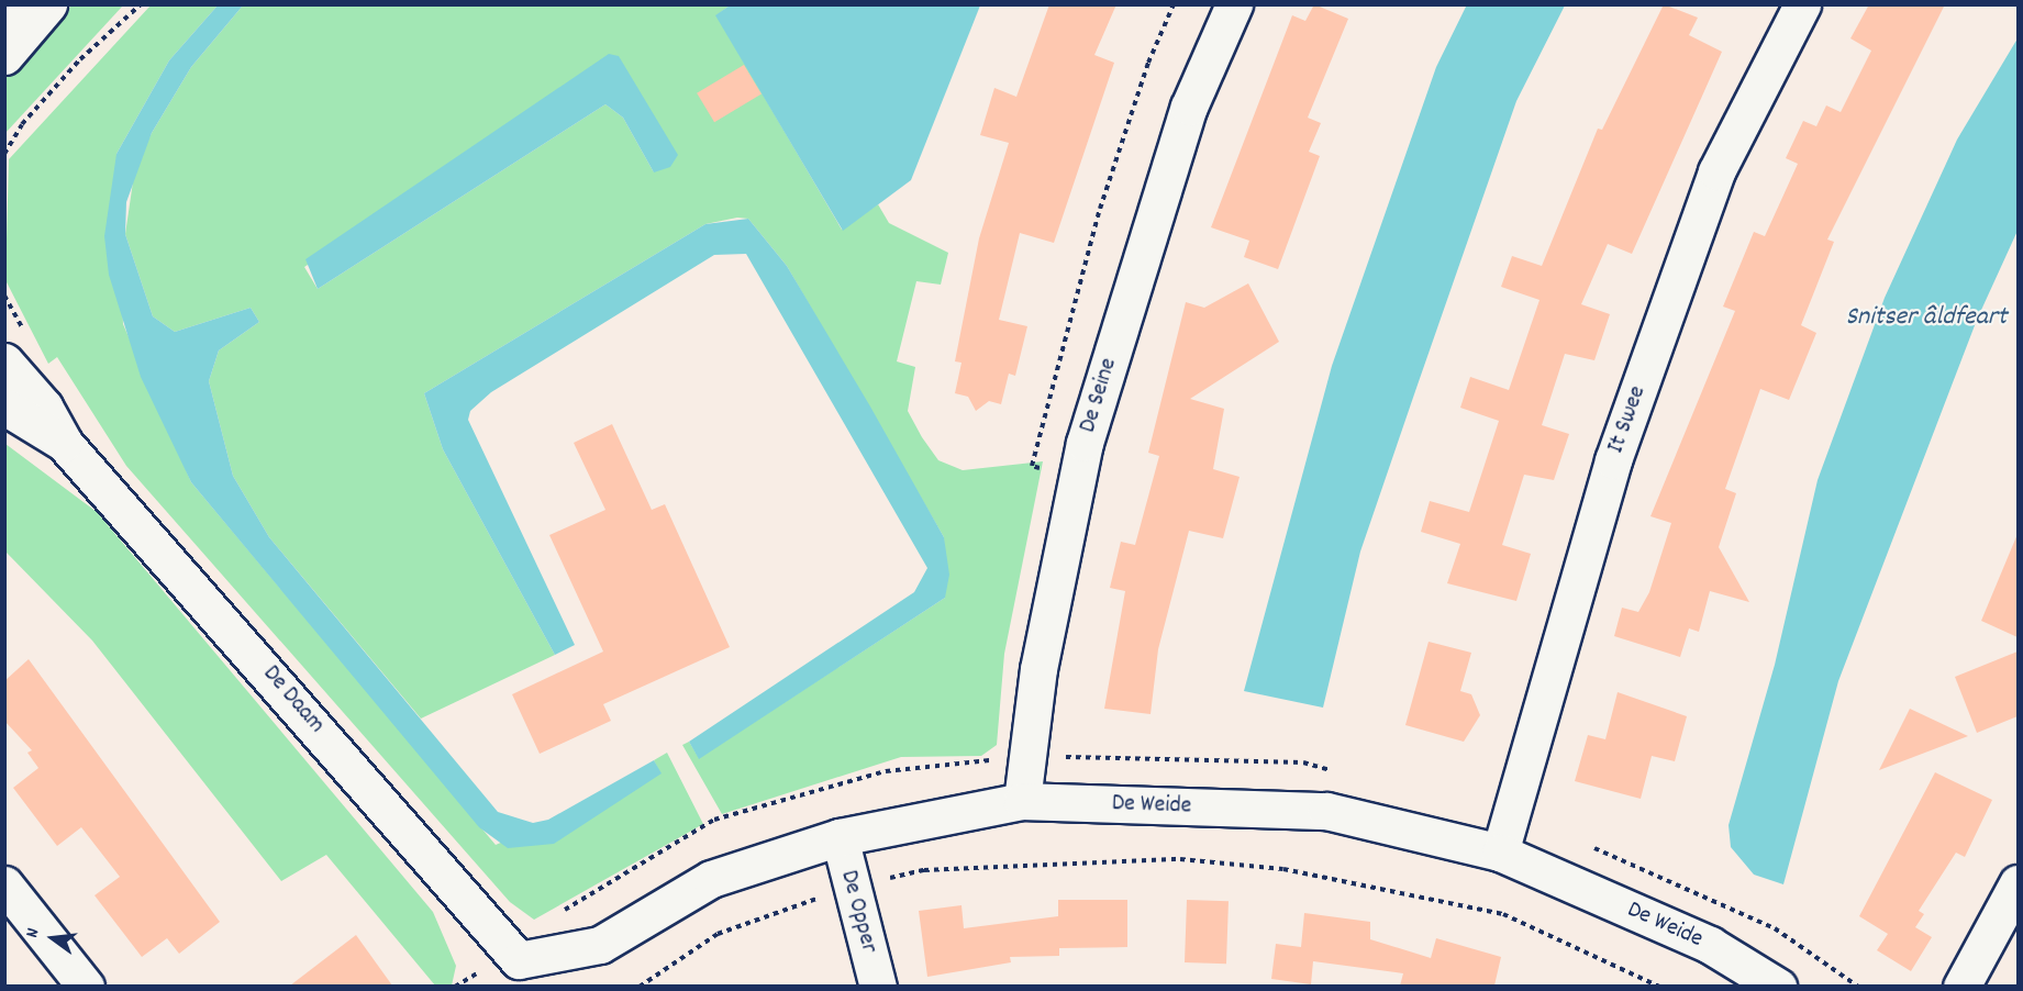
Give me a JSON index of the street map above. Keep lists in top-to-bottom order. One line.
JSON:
{"streets":{"street":["De Seine","It Swee","De Daam","De Weide","De Opper"]},"crossings":[["De Seine","De Weide"],["It Swee","De Weide"],["De Daam","De Weide"],["De Weide","De Opper"]],"water":["Snitser âldfeart"],"north":"left"}
